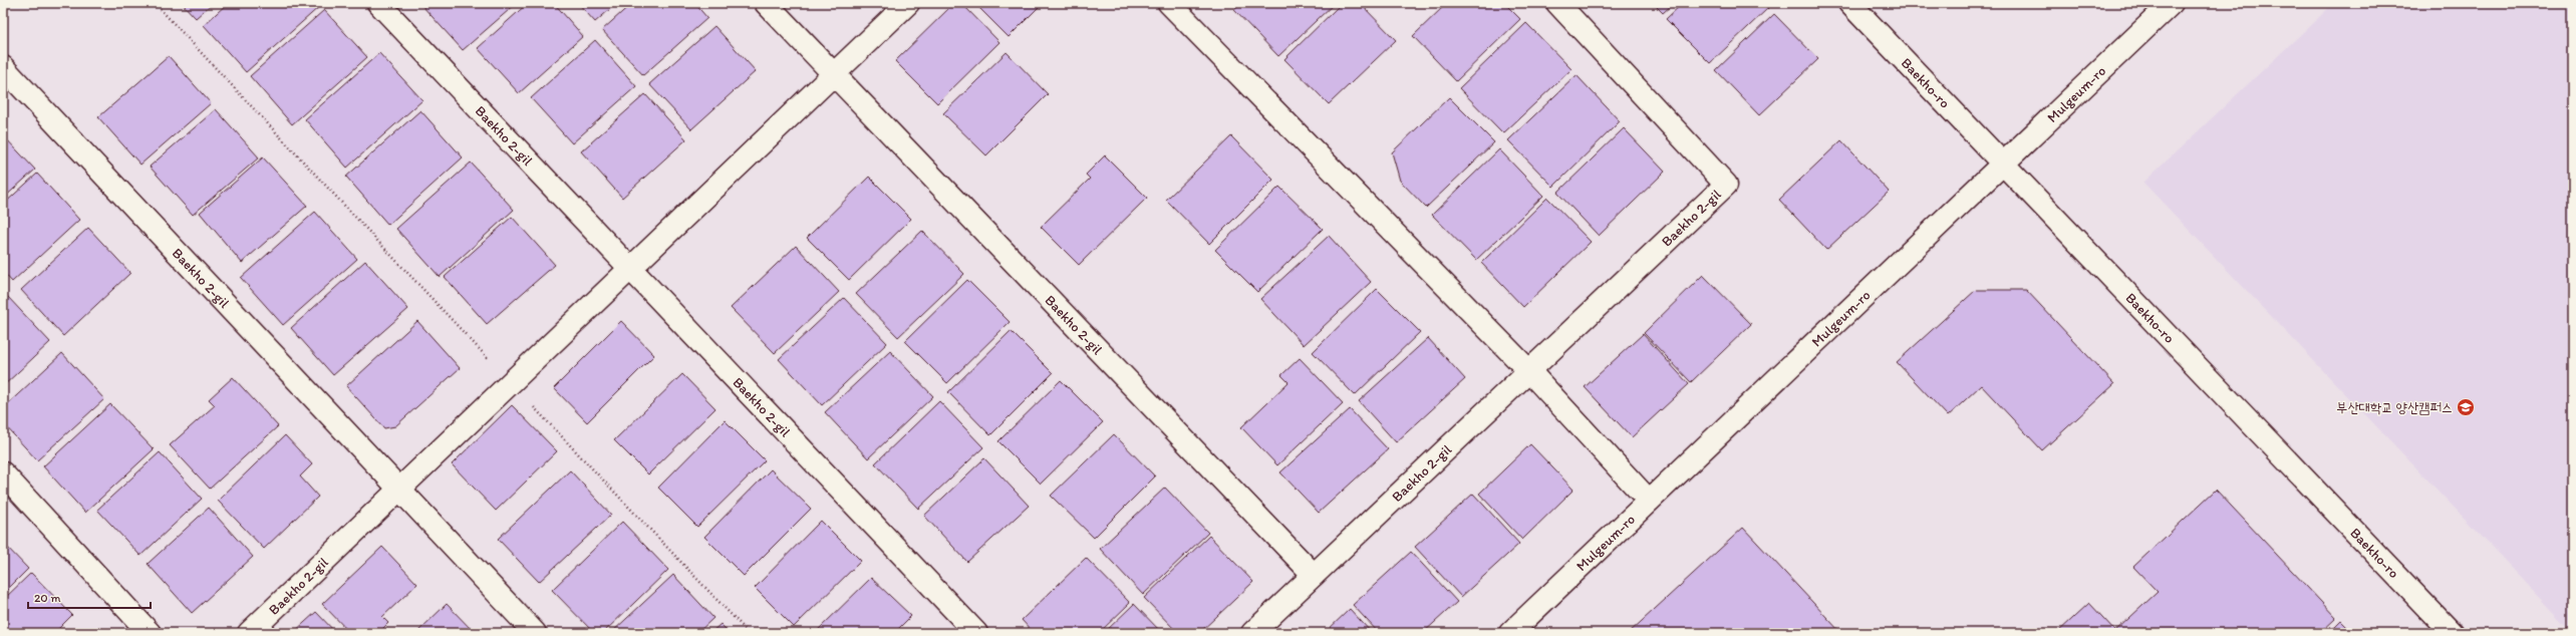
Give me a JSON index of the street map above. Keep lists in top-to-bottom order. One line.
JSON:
{"streets":{"street":["Baekho-ro","Mulgeum-ro","Baekho 2-gil"]},"crossings":[["Baekho-ro","Mulgeum-ro"]],"places":{"school or university":["부산대학교 양산캠퍼스"]},"scale_bar":"20 m"}
